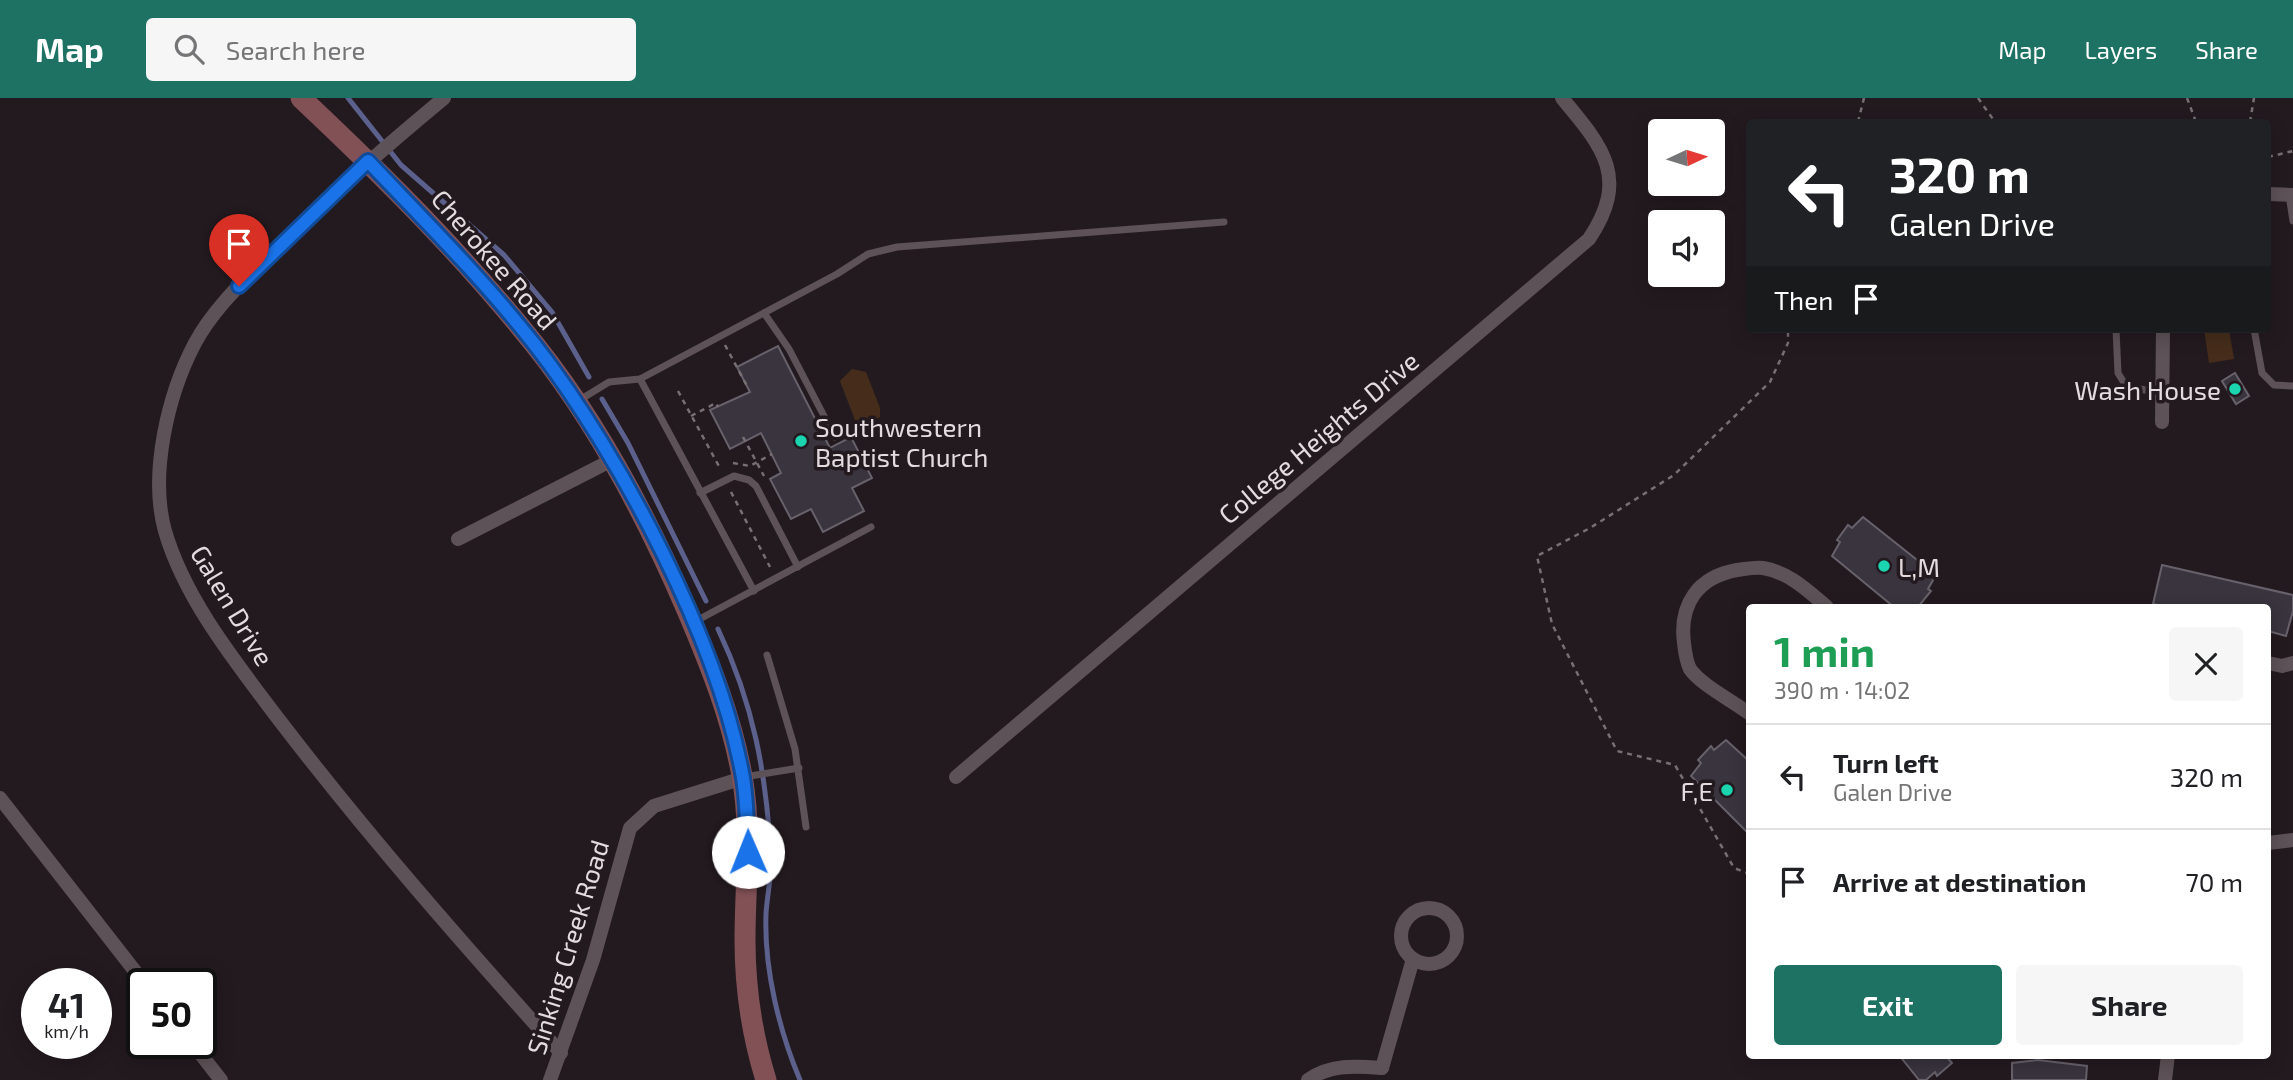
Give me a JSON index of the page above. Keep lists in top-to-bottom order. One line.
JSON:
{"streets":{"main road":["Cherokee Road"],"street":["College Heights Drive","Galen Drive","Sinking Creek Road"]},"crossings":[["Cherokee Road","Galen Drive"],["Cherokee Road","Sinking Creek Road"],["Galen Drive","Sinking Creek Road"]],"places":["Wash House","Southwestern Baptist Church","L,M","F,E"],"north":"right","page":{"header":"Map","search":"Search here","nav":["Map","Layers","Share"],"turn":["320 m","Galen Drive"],"then":"Then","heading":["1 min","390 m · 14:02"],"list":[{"name":"Turn left","note":"Galen Drive","value":"320 m"},{"name":"Arrive at destination","value":"70 m"}],"buttons":["Exit","Share"],"speed":"41 km/h","limit":"50"}}
